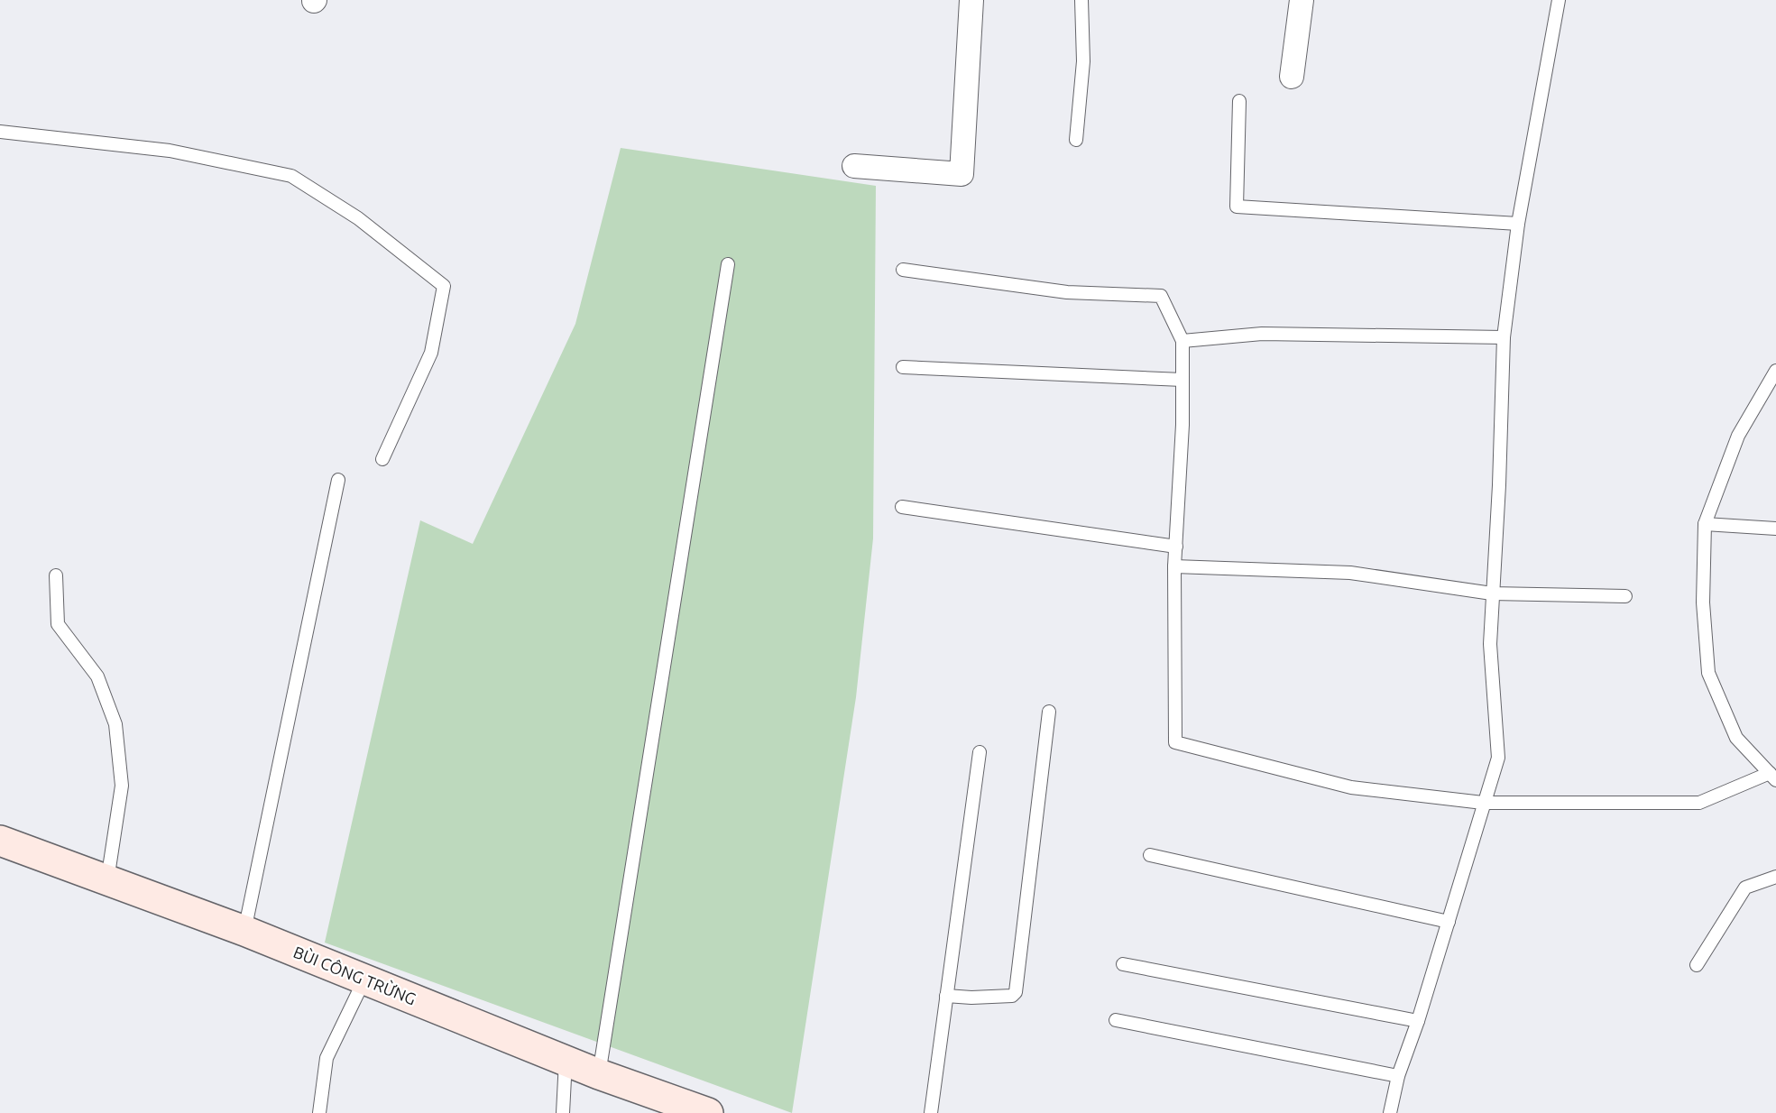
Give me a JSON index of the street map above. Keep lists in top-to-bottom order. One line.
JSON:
{"streets":{"street":["BÙI CÔNG TRỪNG"]}}
